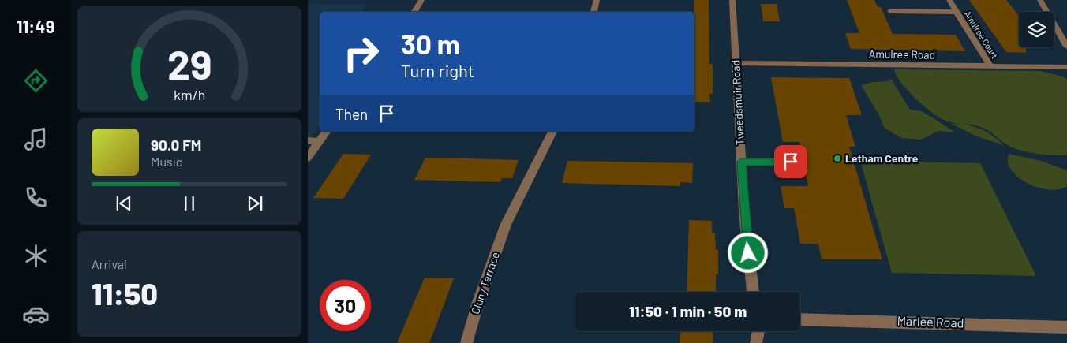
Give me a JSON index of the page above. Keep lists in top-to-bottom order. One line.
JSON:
{"streets":{"street":["Amulree Court","Amulree Road","Tweedsmuir Road","Cluny Terrace","Marlee Road"]},"crossings":[["Amulree Court","Amulree Road"],["Amulree Road","Tweedsmuir Road"]],"places":["Letham Centre"],"page":{"tabs":"11:49","turn":["30 m","Turn right"],"then":"Then","song":["90.0 FM","Music"],"tile":["Arrival","11:50"],"limit":"30","trip":"11:50 · 1 min · 50 m","gauge":["29","km/h"]}}
